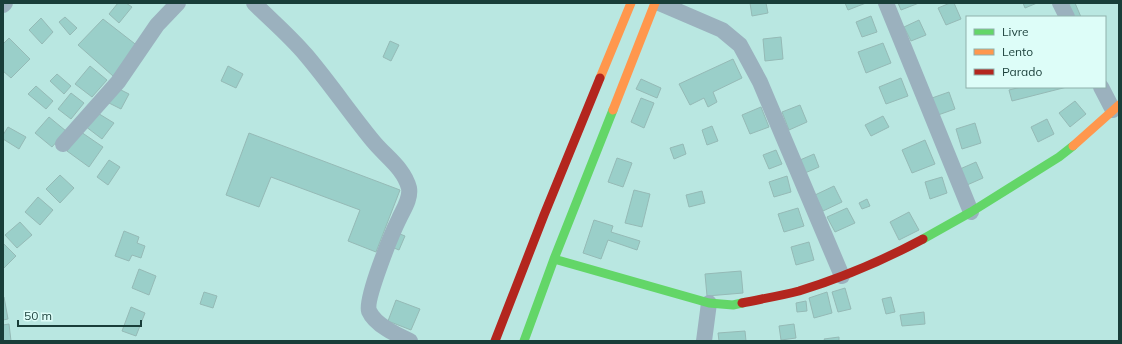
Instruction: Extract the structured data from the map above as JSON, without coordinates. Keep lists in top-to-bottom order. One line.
{"legend":["Livre","Lento","Parado"],"scale_bar":"50 m"}
